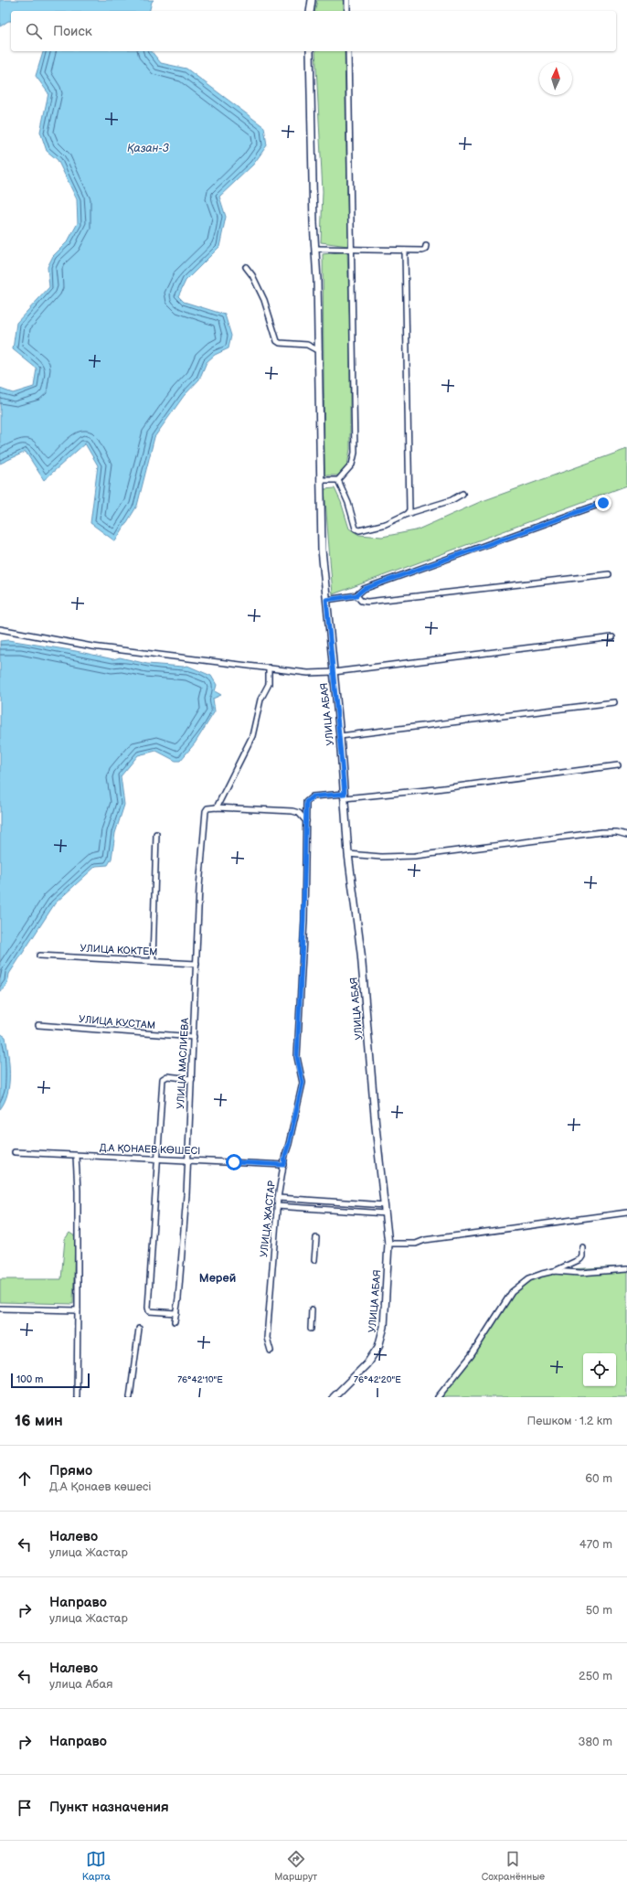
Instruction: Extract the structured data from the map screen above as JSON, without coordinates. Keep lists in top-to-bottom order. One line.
{"streets":{"main road":["УЛИЦА АБАЯ"],"street":["УЛИЦА КОКТЕМ","УЛИЦА КУСТАМ","УЛИЦА МАСЛИЕВА","Д.А ҚОНАЕВ КӨШЕСІ","УЛИЦА ЖАСТАР"]},"crossings":[["УЛИЦА АБАЯ","УЛИЦА ЖАСТАР"],["УЛИЦА КОКТЕМ","УЛИЦА МАСЛИЕВА"],["УЛИЦА КУСТАМ","УЛИЦА МАСЛИЕВА"],["УЛИЦА МАСЛИЕВА","Д.А ҚОНАЕВ КӨШЕСІ"],["Д.А ҚОНАЕВ КӨШЕСІ","УЛИЦА ЖАСТАР"]],"districts":["Мерей"],"water":["Қазан-3"],"scale_bar":"100 m","north":"top","page":{"search":"Поиск","scale":"100 m","heading":["16 мин","Пешком · 1.2 km"],"list":[["Прямо","Д.А Қонаев көшесі","60 m"],["Налево","улица Жастар","470 m"],["Направо","улица Жастар","50 m"],["Налево","улица Абая","250 m"],["Направо","380 m"],"Пункт назначения"],"nav":["Карта","Маршрут","Сохранённые"]},"coordinates":["76°42'10\"E","76°42'20\"E"]}
